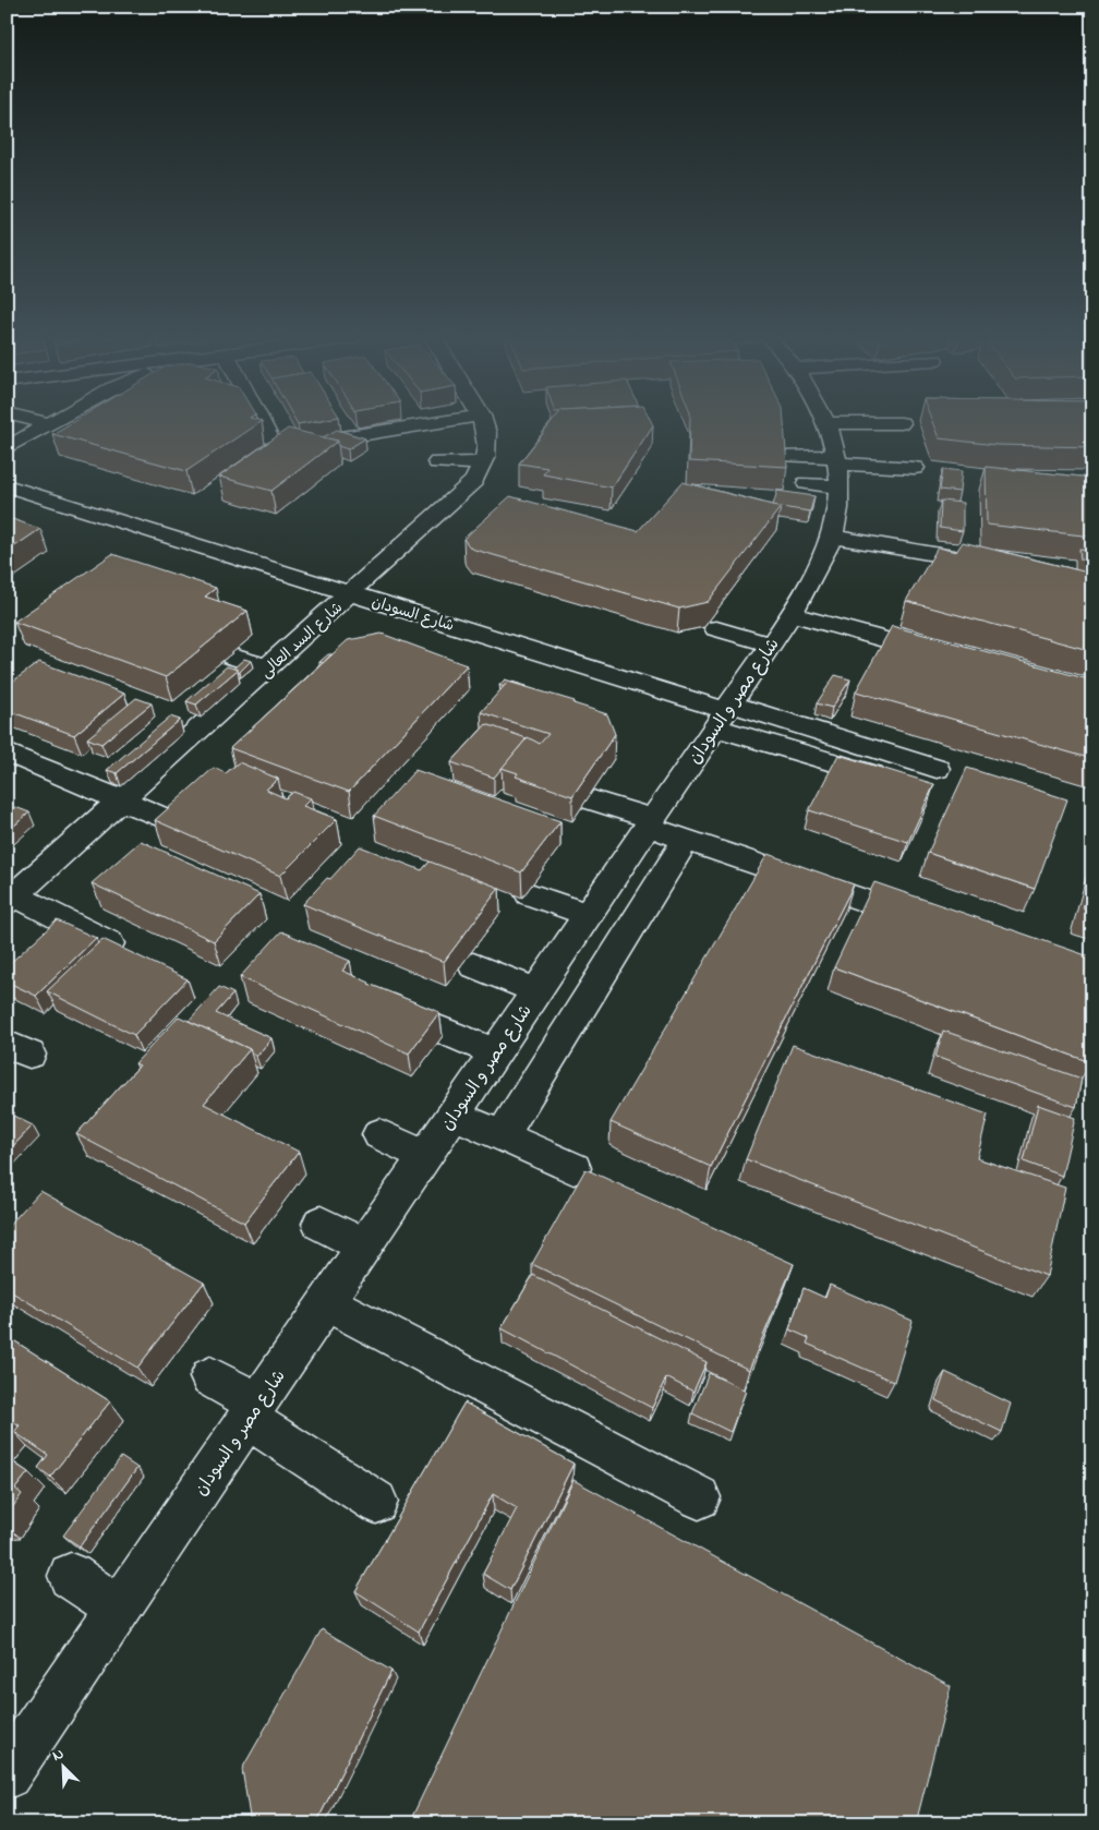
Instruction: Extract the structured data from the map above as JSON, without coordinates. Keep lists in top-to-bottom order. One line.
{"streets":{"lane":["شارع السودان","شارع السد العالى","شارع مصر و السودان"]},"crossings":[["شارع السودان","شارع السد العالى"],["شارع السودان","شارع مصر و السودان"]],"north":"top left"}
